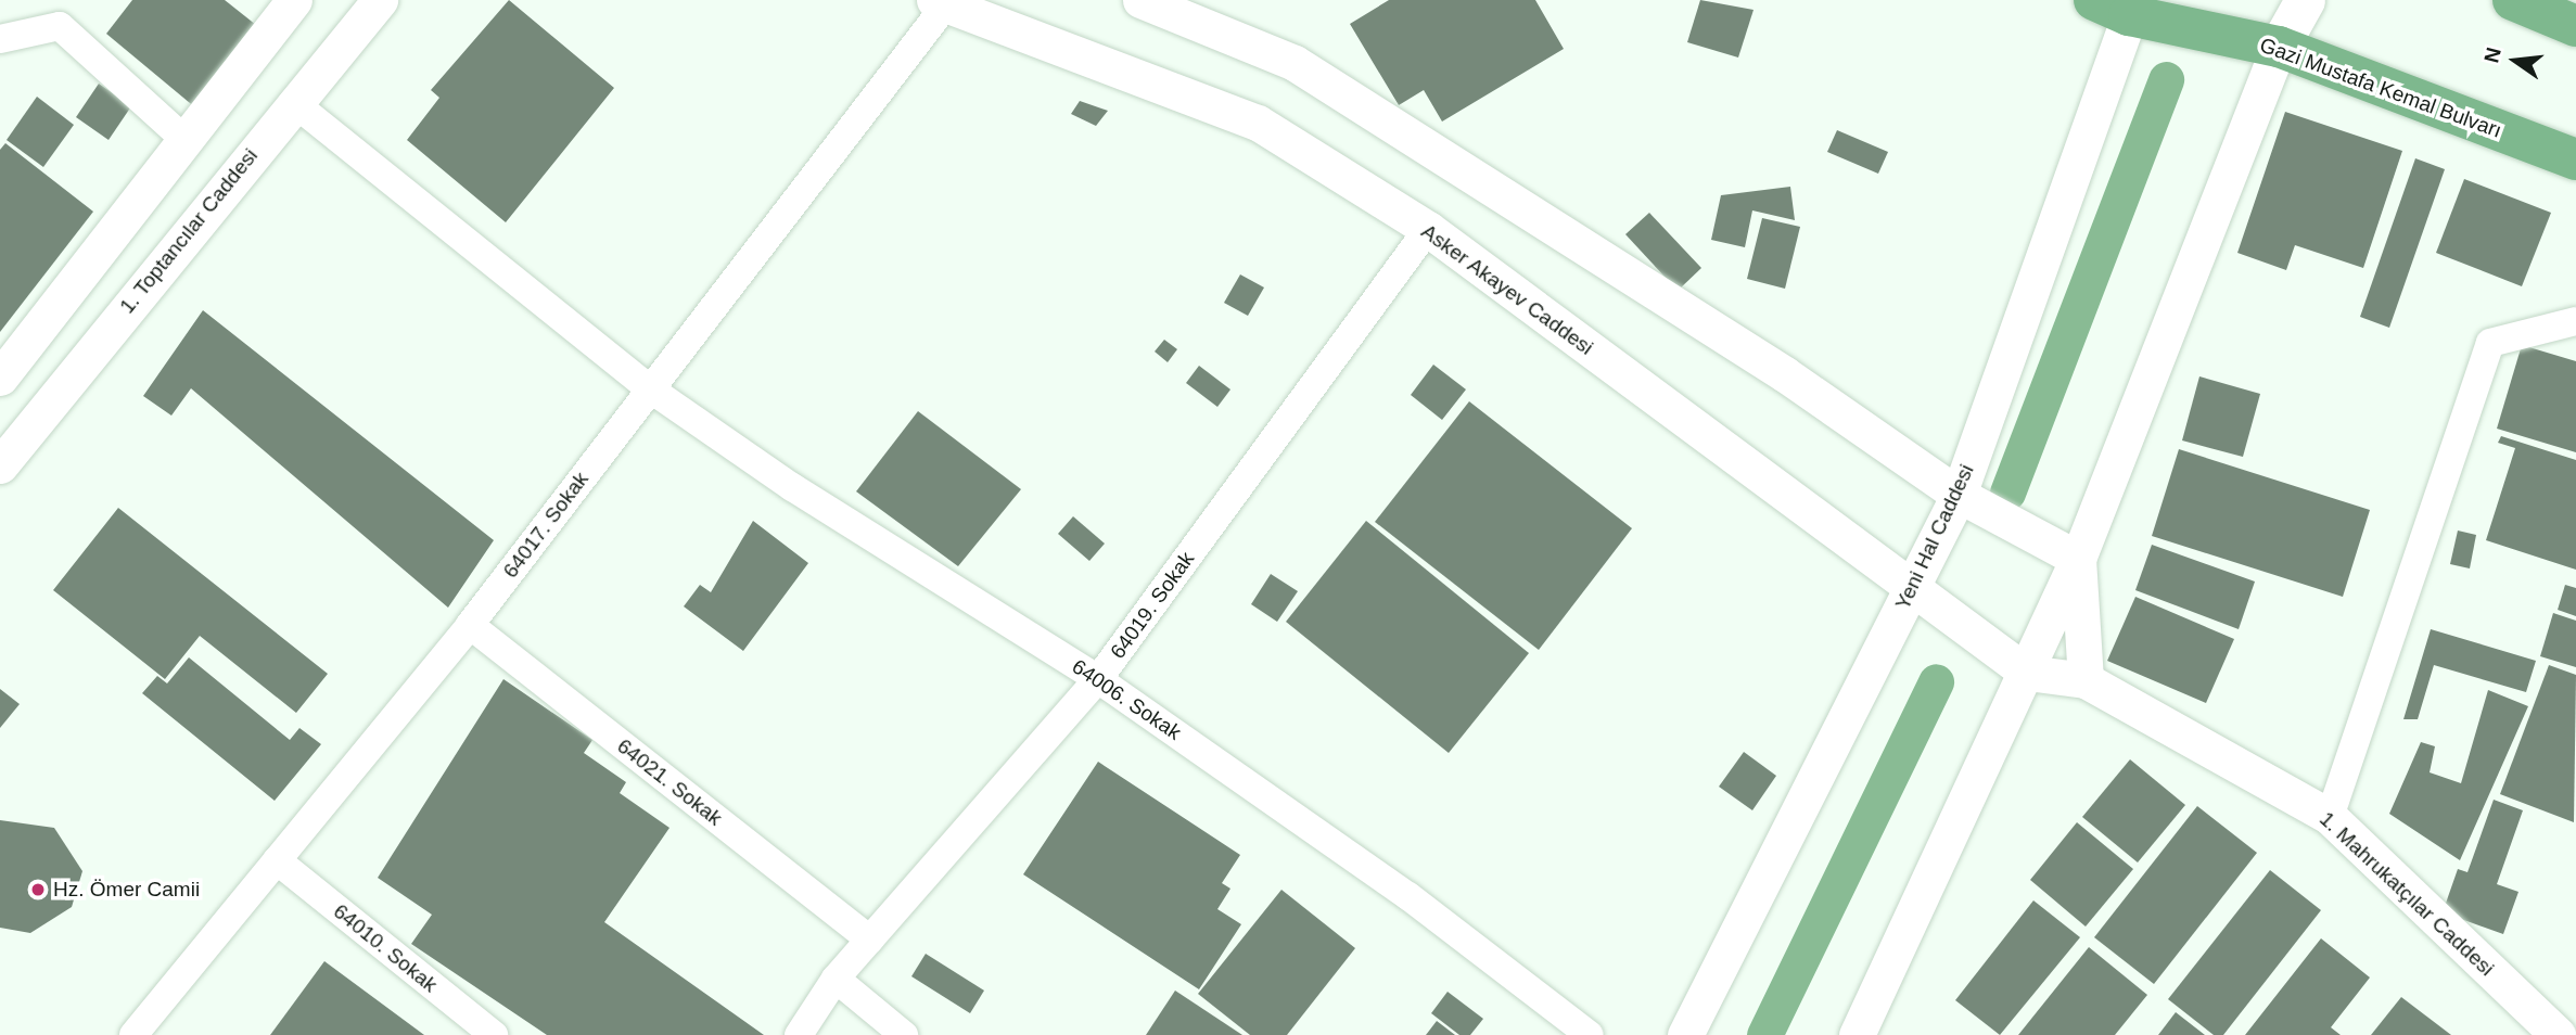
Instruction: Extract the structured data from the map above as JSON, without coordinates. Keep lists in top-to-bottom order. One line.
{"streets":{"highway":["Gazi Mustafa Kemal Bulvarı"],"street":["1. Toptancılar Caddesi","Asker Akayev Caddesi","64017. Sokak","Yeni Hal Caddesi","64019. Sokak","64006. Sokak","64021. Sokak","1. Mahrukatçılar Caddesi","64010. Sokak"]},"crossings":[["Gazi Mustafa Kemal Bulvarı","Yeni Hal Caddesi"],["1. Toptancılar Caddesi","64006. Sokak"],["Asker Akayev Caddesi","64017. Sokak"],["Asker Akayev Caddesi","Yeni Hal Caddesi"],["Asker Akayev Caddesi","64019. Sokak"],["Asker Akayev Caddesi","1. Mahrukatçılar Caddesi"],["64017. Sokak","64006. Sokak"],["64017. Sokak","64021. Sokak"],["64017. Sokak","64010. Sokak"],["64019. Sokak","64006. Sokak"],["64019. Sokak","64021. Sokak"]],"places":["Hz. Ömer Camii"],"north":"left"}
